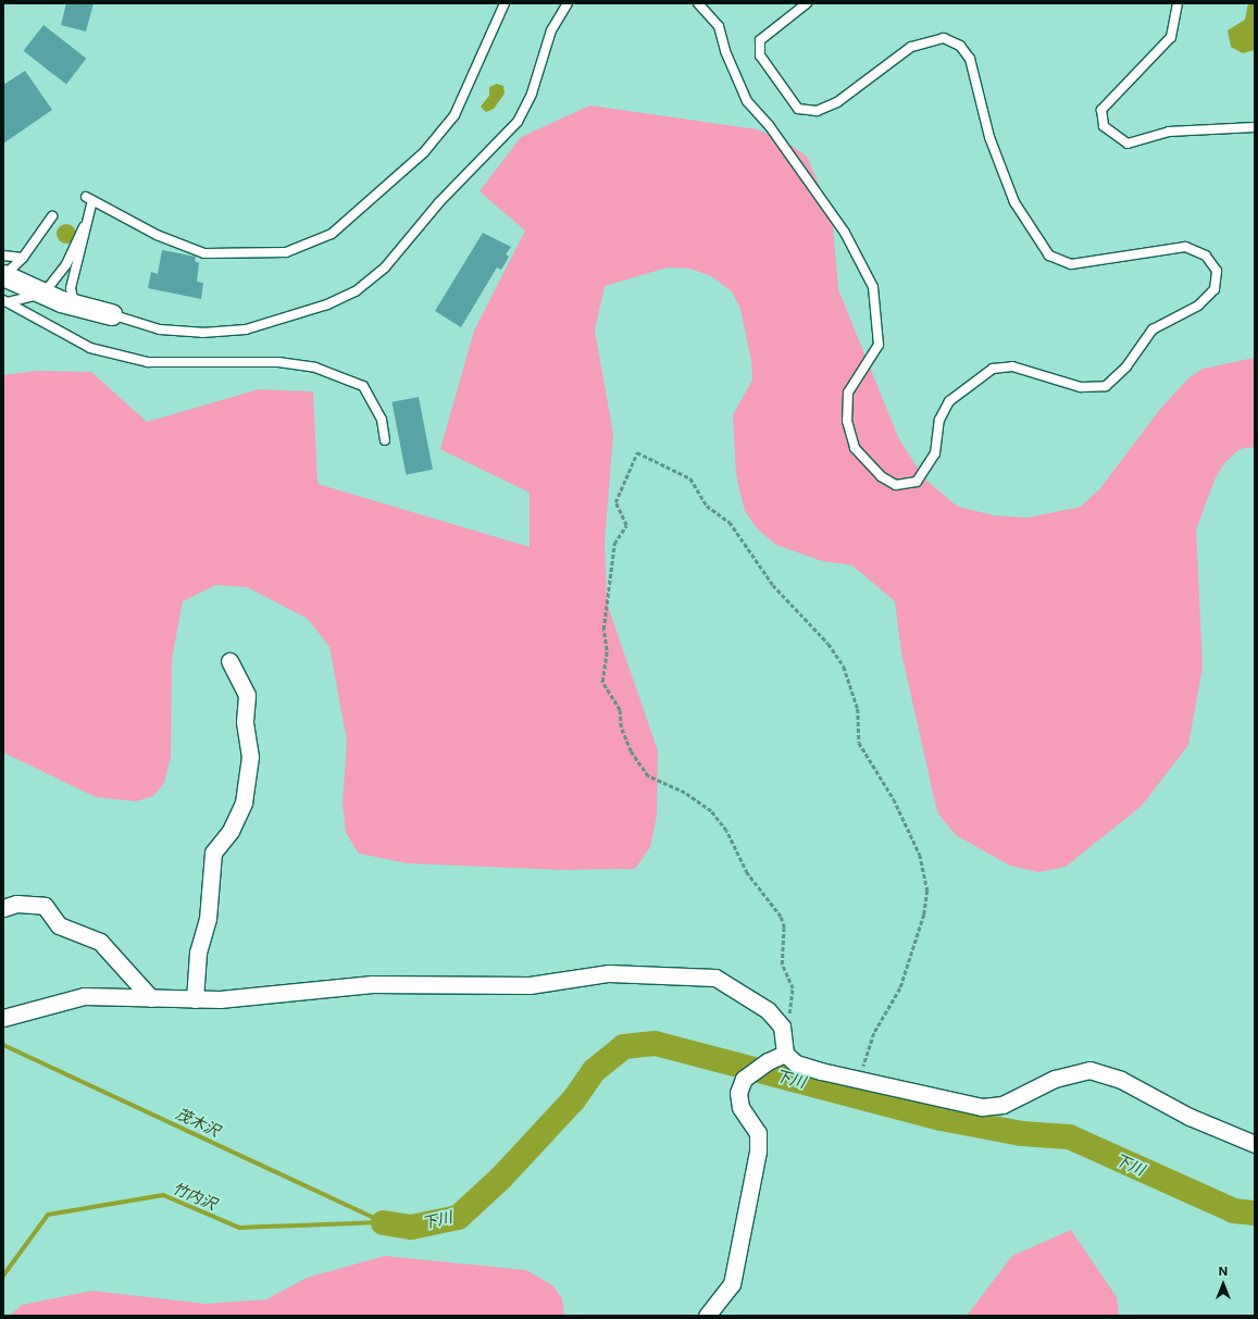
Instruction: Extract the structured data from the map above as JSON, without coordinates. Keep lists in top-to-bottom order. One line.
{"water":["下川","茂木沢","竹内沢"],"north":"top"}
